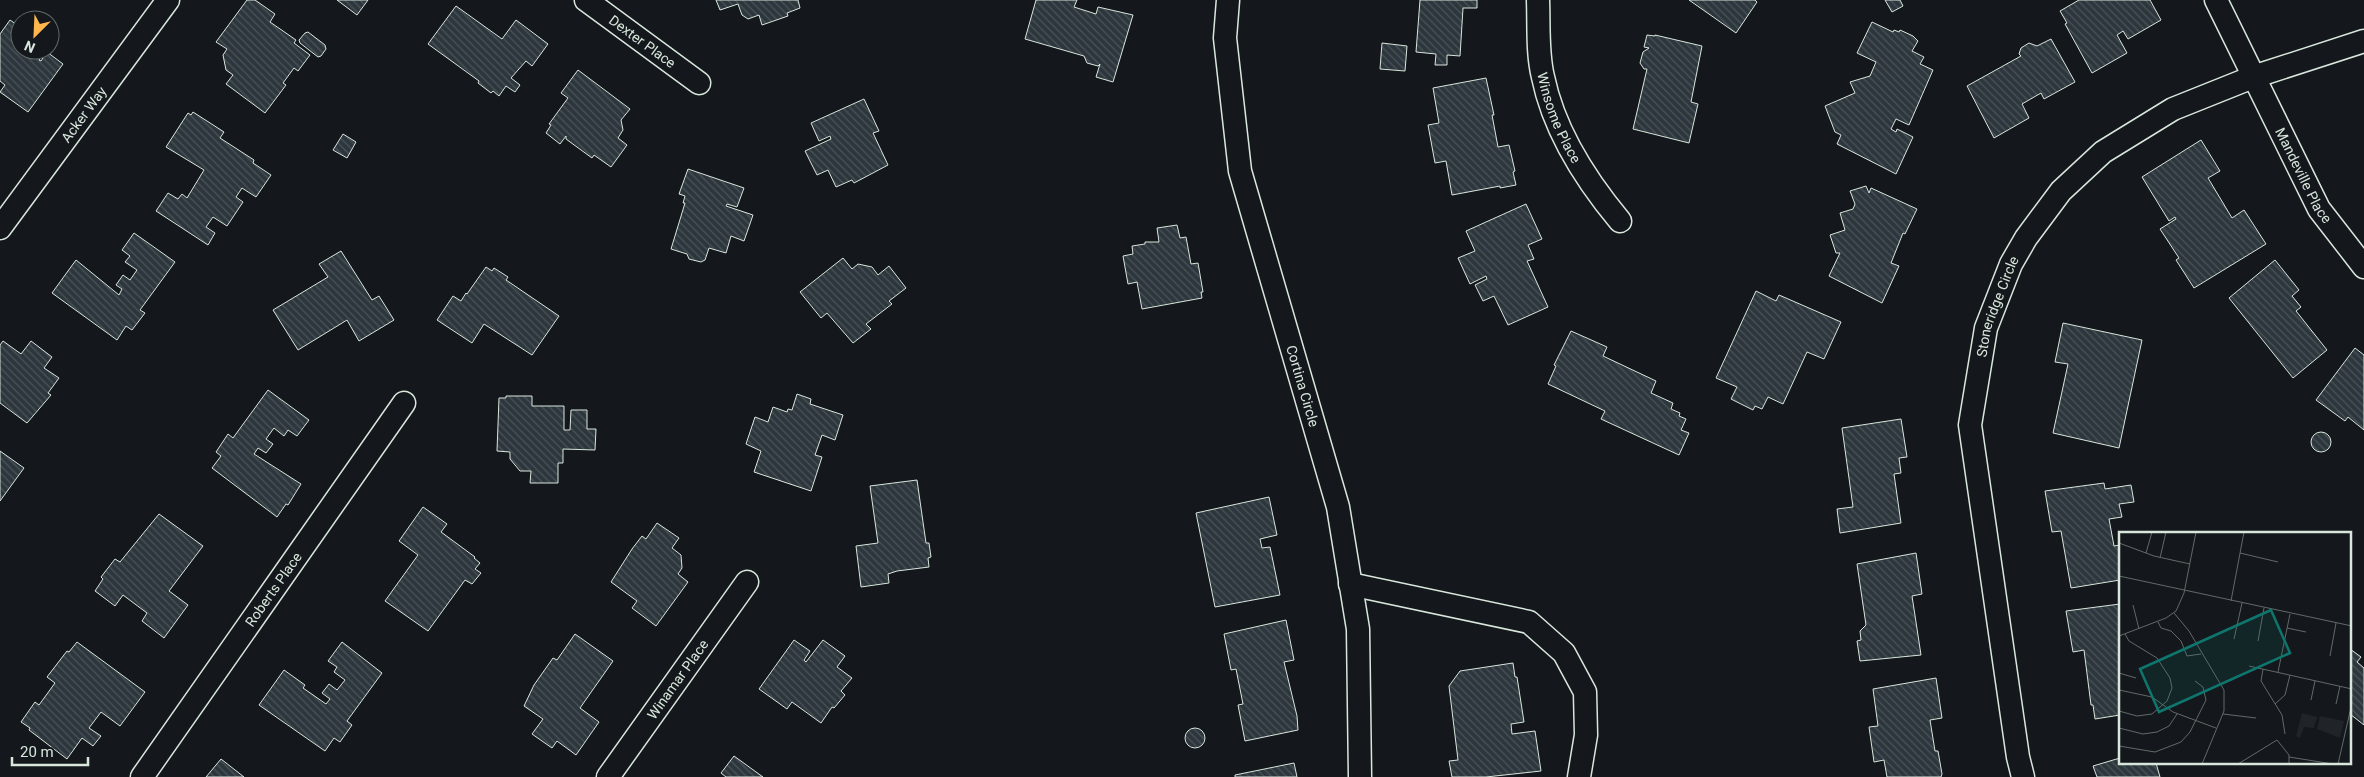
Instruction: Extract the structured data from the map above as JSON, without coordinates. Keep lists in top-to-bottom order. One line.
{"streets":{"street":["Dexter Place","Acker Way","Winsome Place","Mandeville Place","Stoneridge Circle","Cortina Circle","Roberts Place","Winamar Place"]},"crossings":[["Mandeville Place","Stoneridge Circle"]],"scale_bar":"20 m","north":"bottom left"}
